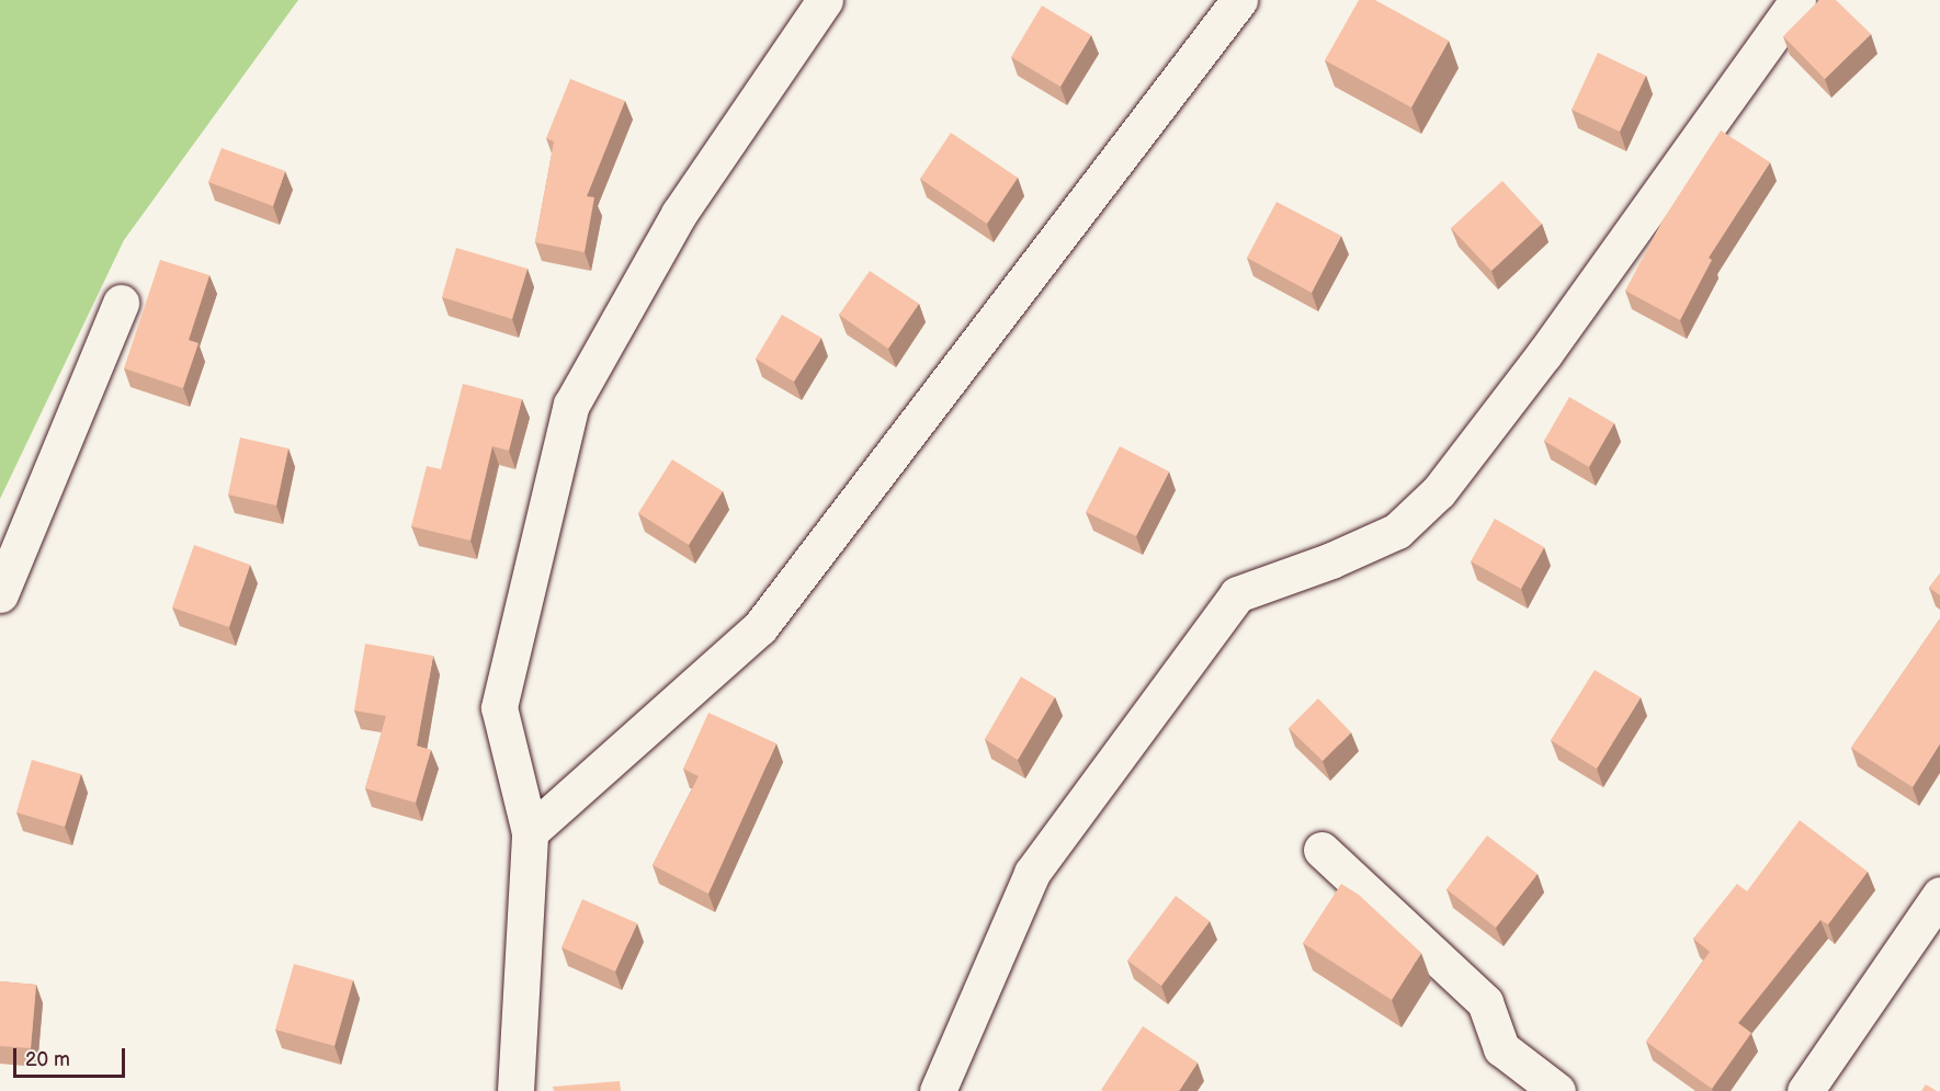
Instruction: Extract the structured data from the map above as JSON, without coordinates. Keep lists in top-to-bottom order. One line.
{"scale_bar":"20 m"}
